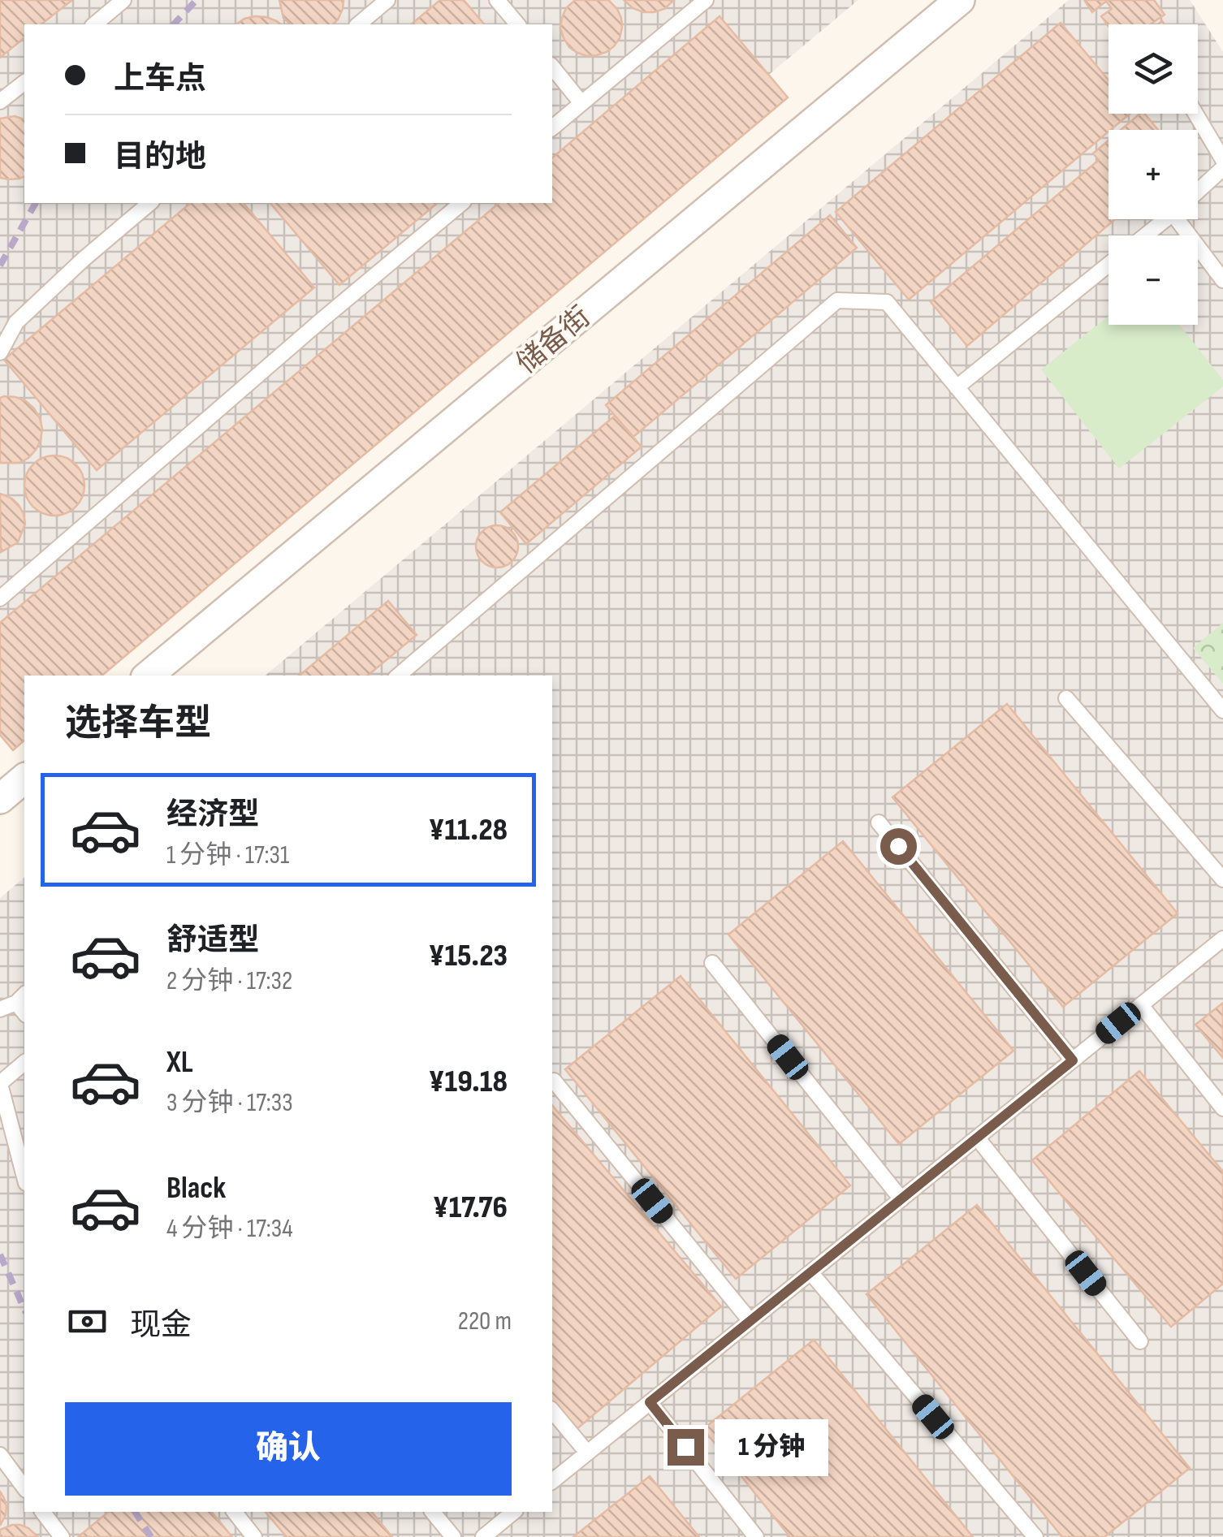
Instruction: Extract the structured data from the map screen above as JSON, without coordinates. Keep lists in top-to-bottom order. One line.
{"streets":{"street":["储备街"]},"page":{"map_buttons":["+","−"],"banner":["上车点","目的地"],"heading":"选择车型","list":[{"name":"经济型","note":"1 分钟 · 17:31","value":"¥11.28"},{"name":"舒适型","note":"2 分钟 · 17:32","value":"¥15.23"},{"name":"XL","note":"3 分钟 · 17:33","value":"¥19.18"},{"name":"Black","note":"4 分钟 · 17:34","value":"¥17.76"}],"pay":["现金","220 m"],"buttons":"确认","bubble":"1 分钟"}}
